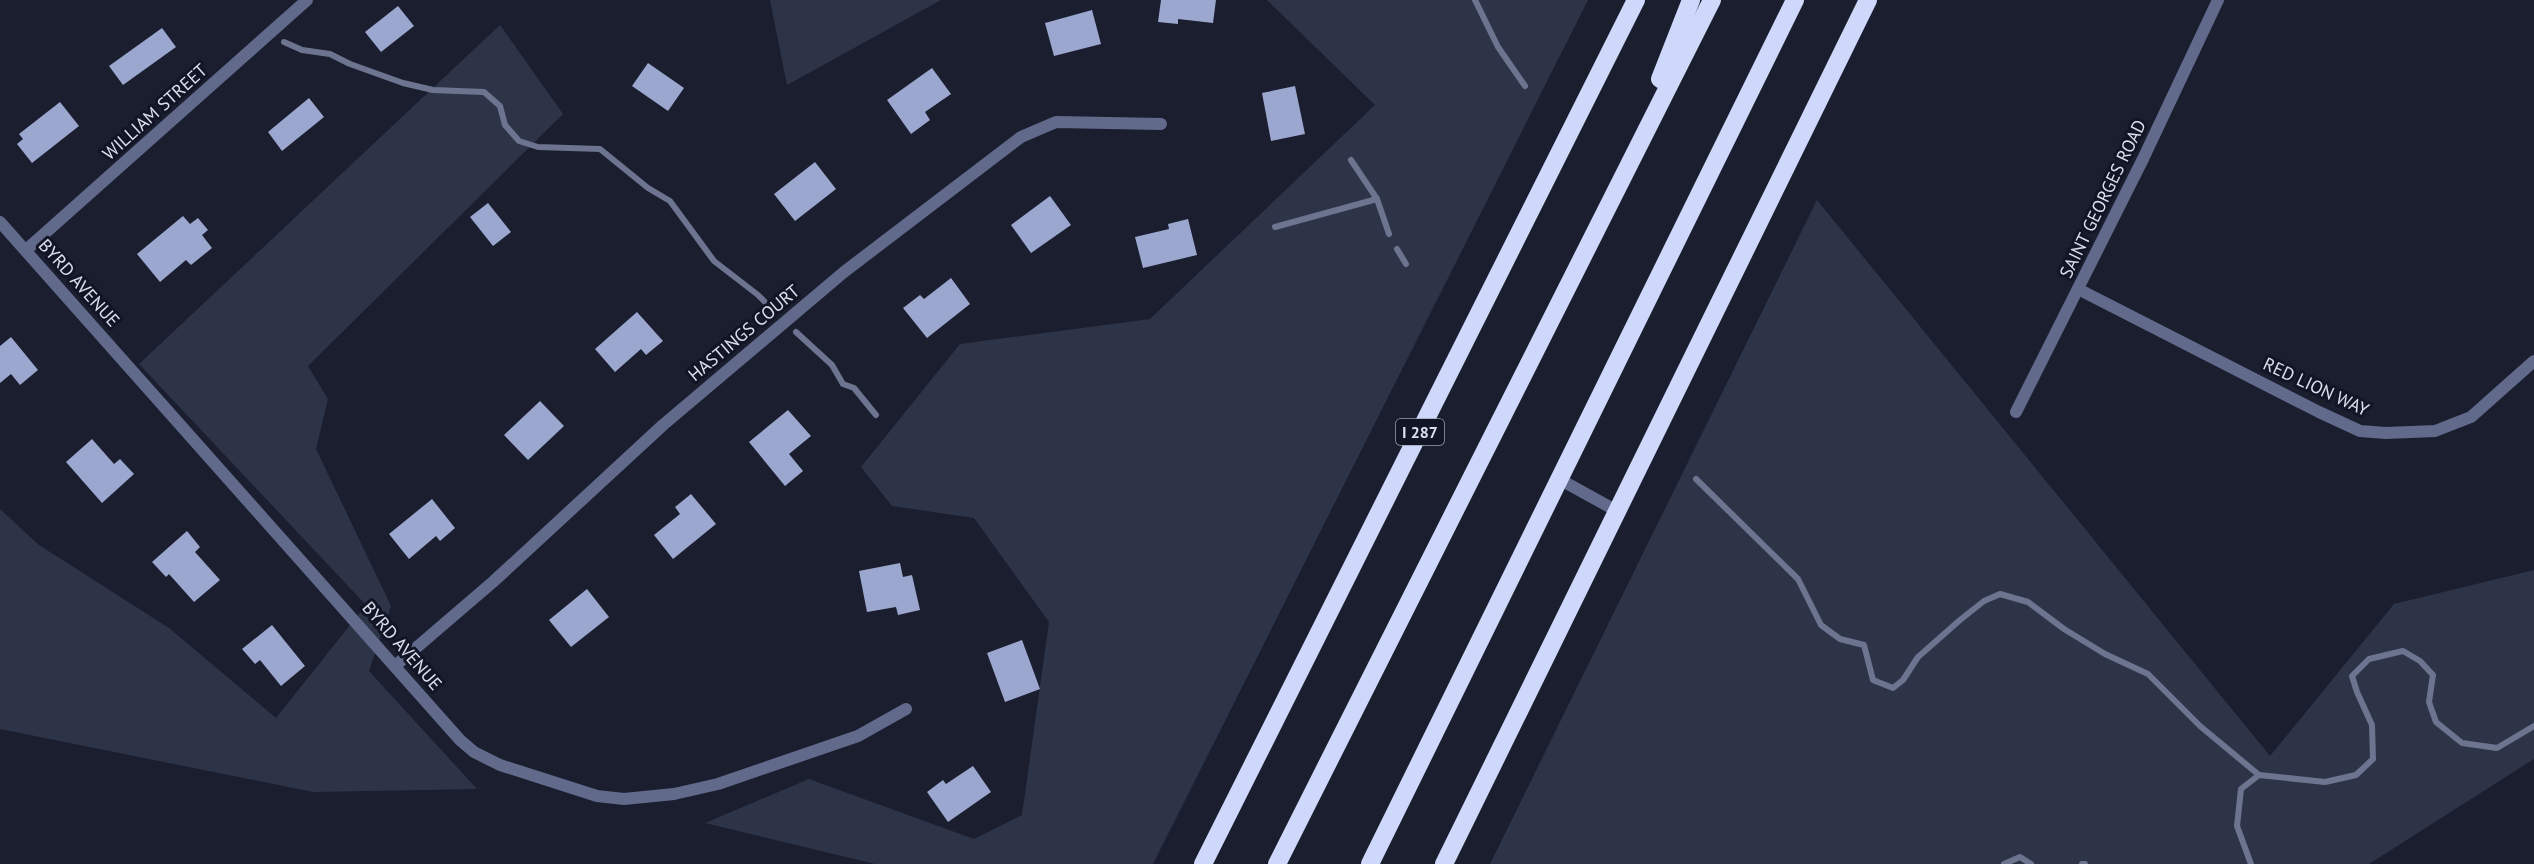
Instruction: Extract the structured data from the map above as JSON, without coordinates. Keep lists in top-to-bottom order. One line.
{"streets":{"highway":["I 287"],"street":["WILLIAM STREET","SAINT GEORGES ROAD","BYRD AVENUE","HASTINGS COURT","RED LION WAY"]},"crossings":[["WILLIAM STREET","BYRD AVENUE"],["SAINT GEORGES ROAD","RED LION WAY"],["BYRD AVENUE","HASTINGS COURT"]]}
